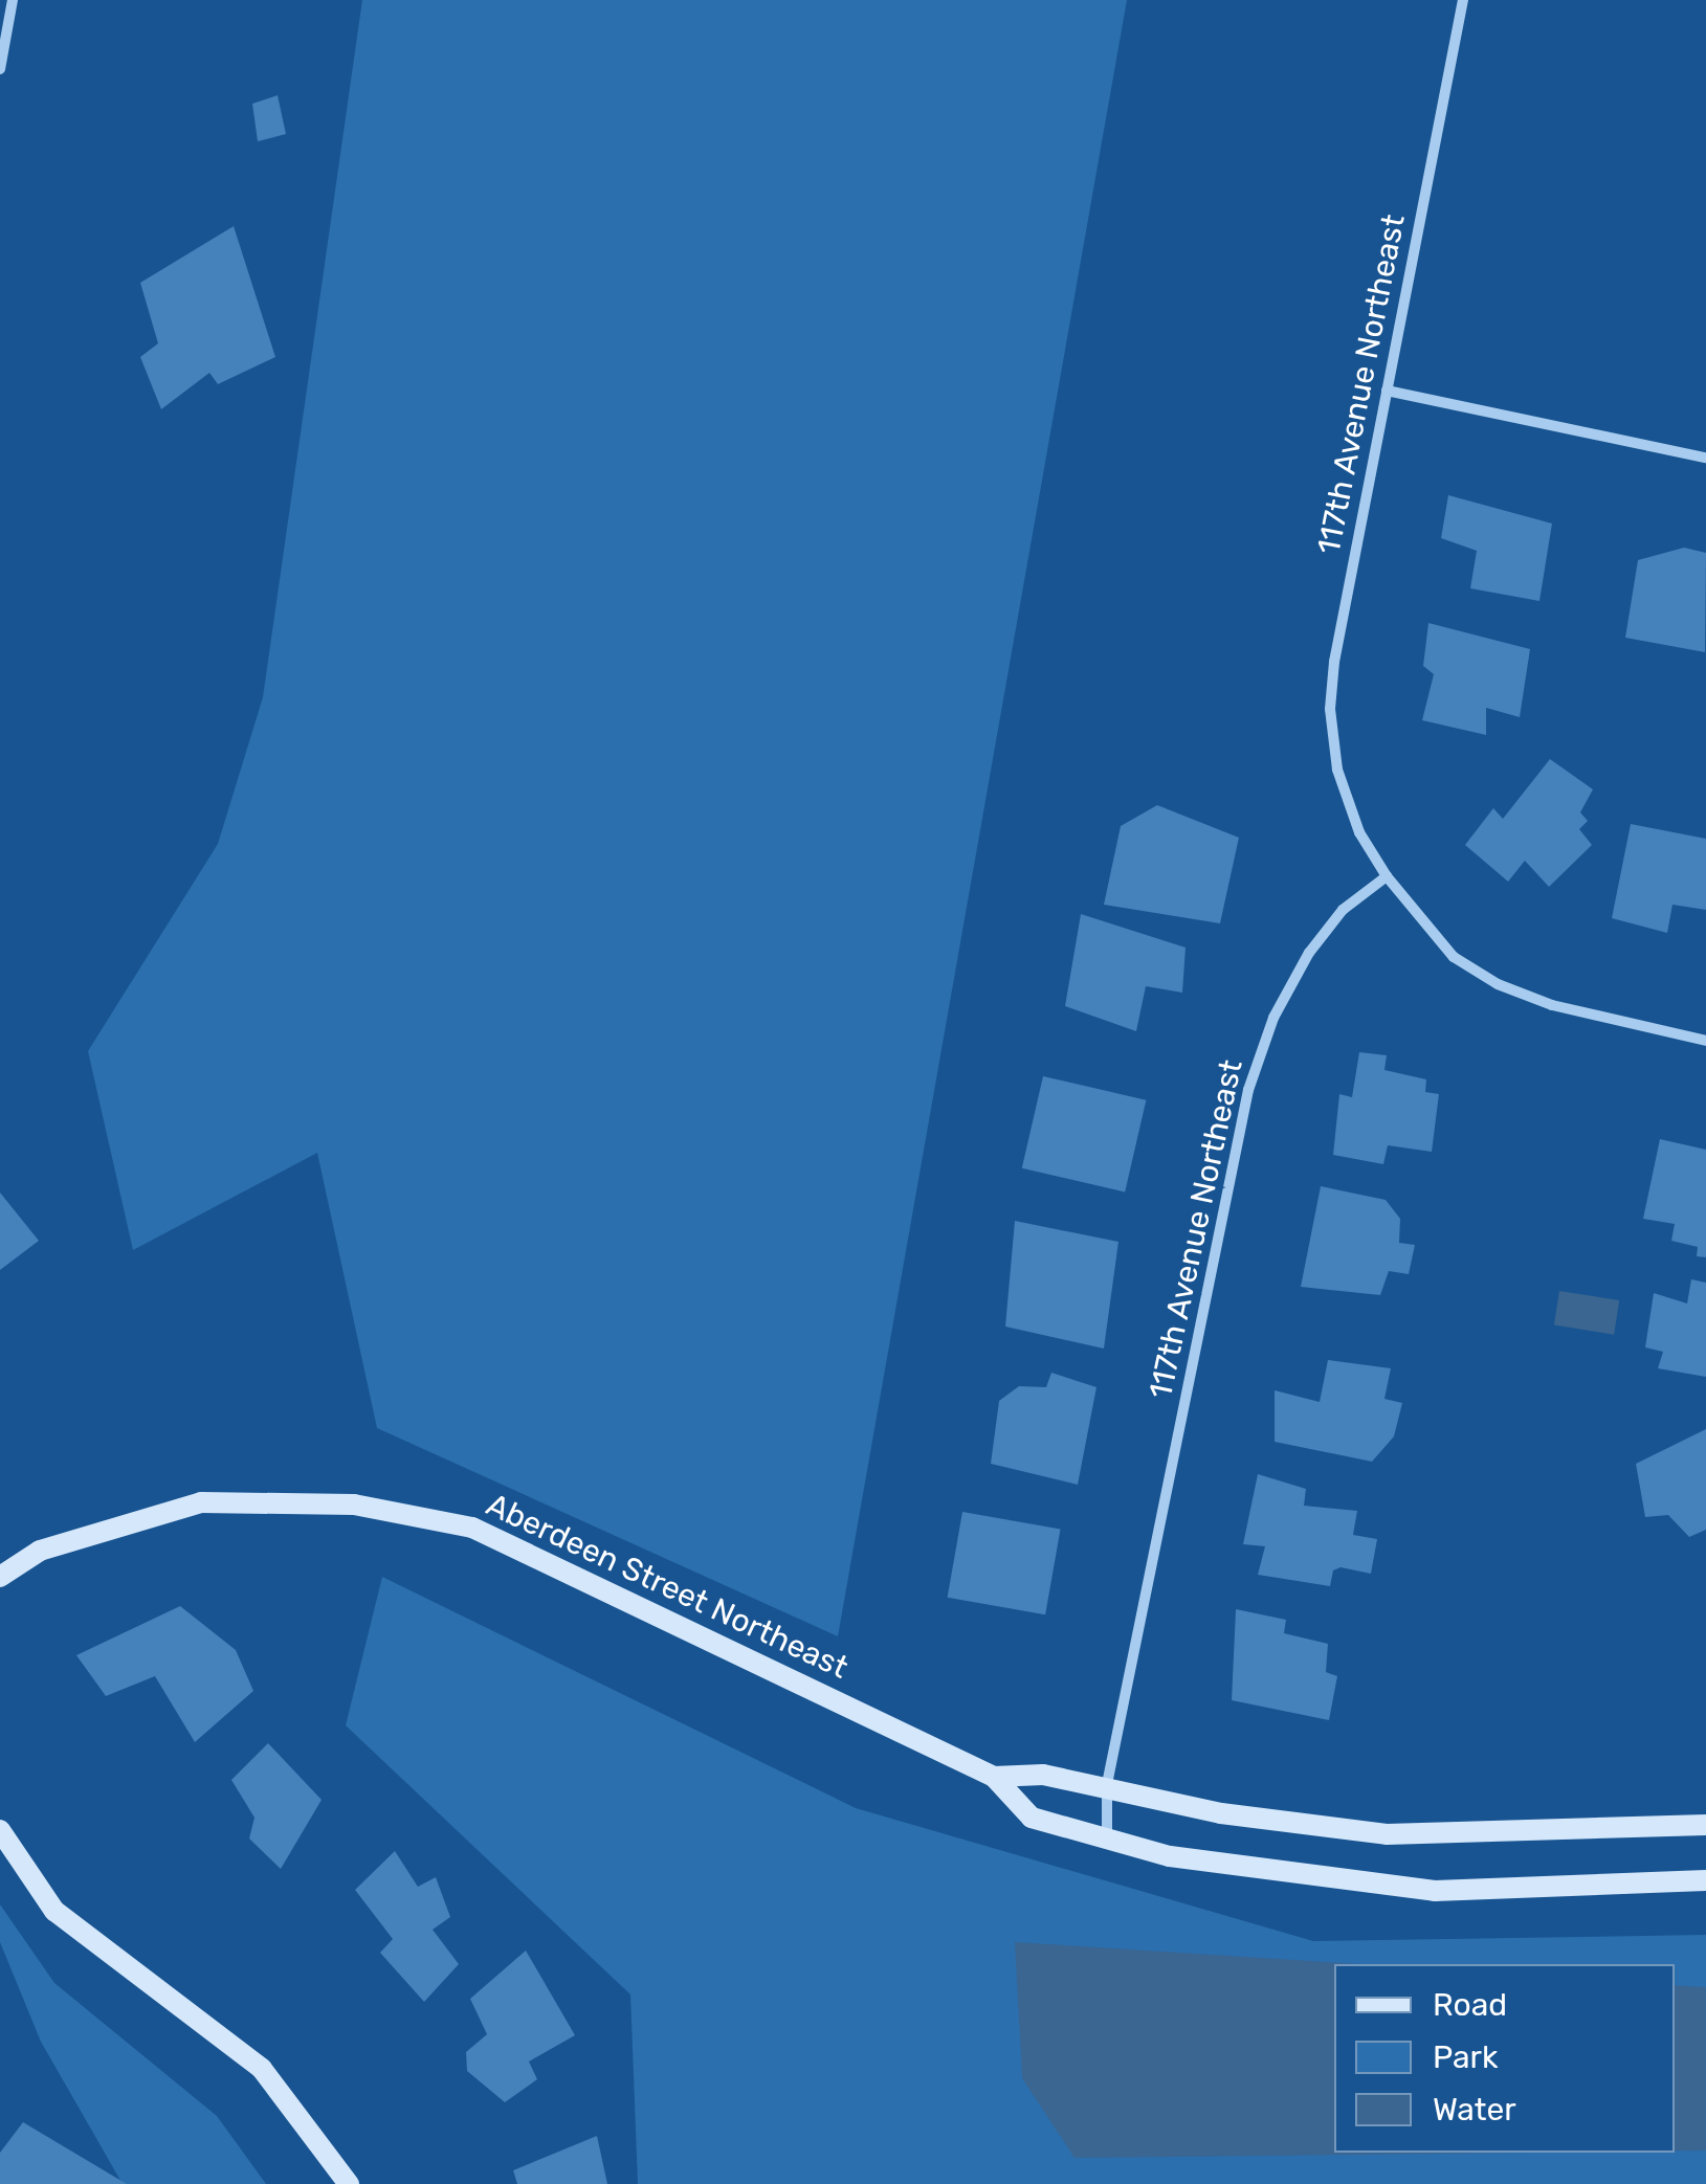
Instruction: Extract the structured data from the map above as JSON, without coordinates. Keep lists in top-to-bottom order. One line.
{"streets":{"street":["117th Avenue Northeast","Aberdeen Street Northeast"]},"crossings":[["117th Avenue Northeast","Aberdeen Street Northeast"]],"legend":["Road","Park","Water"]}
